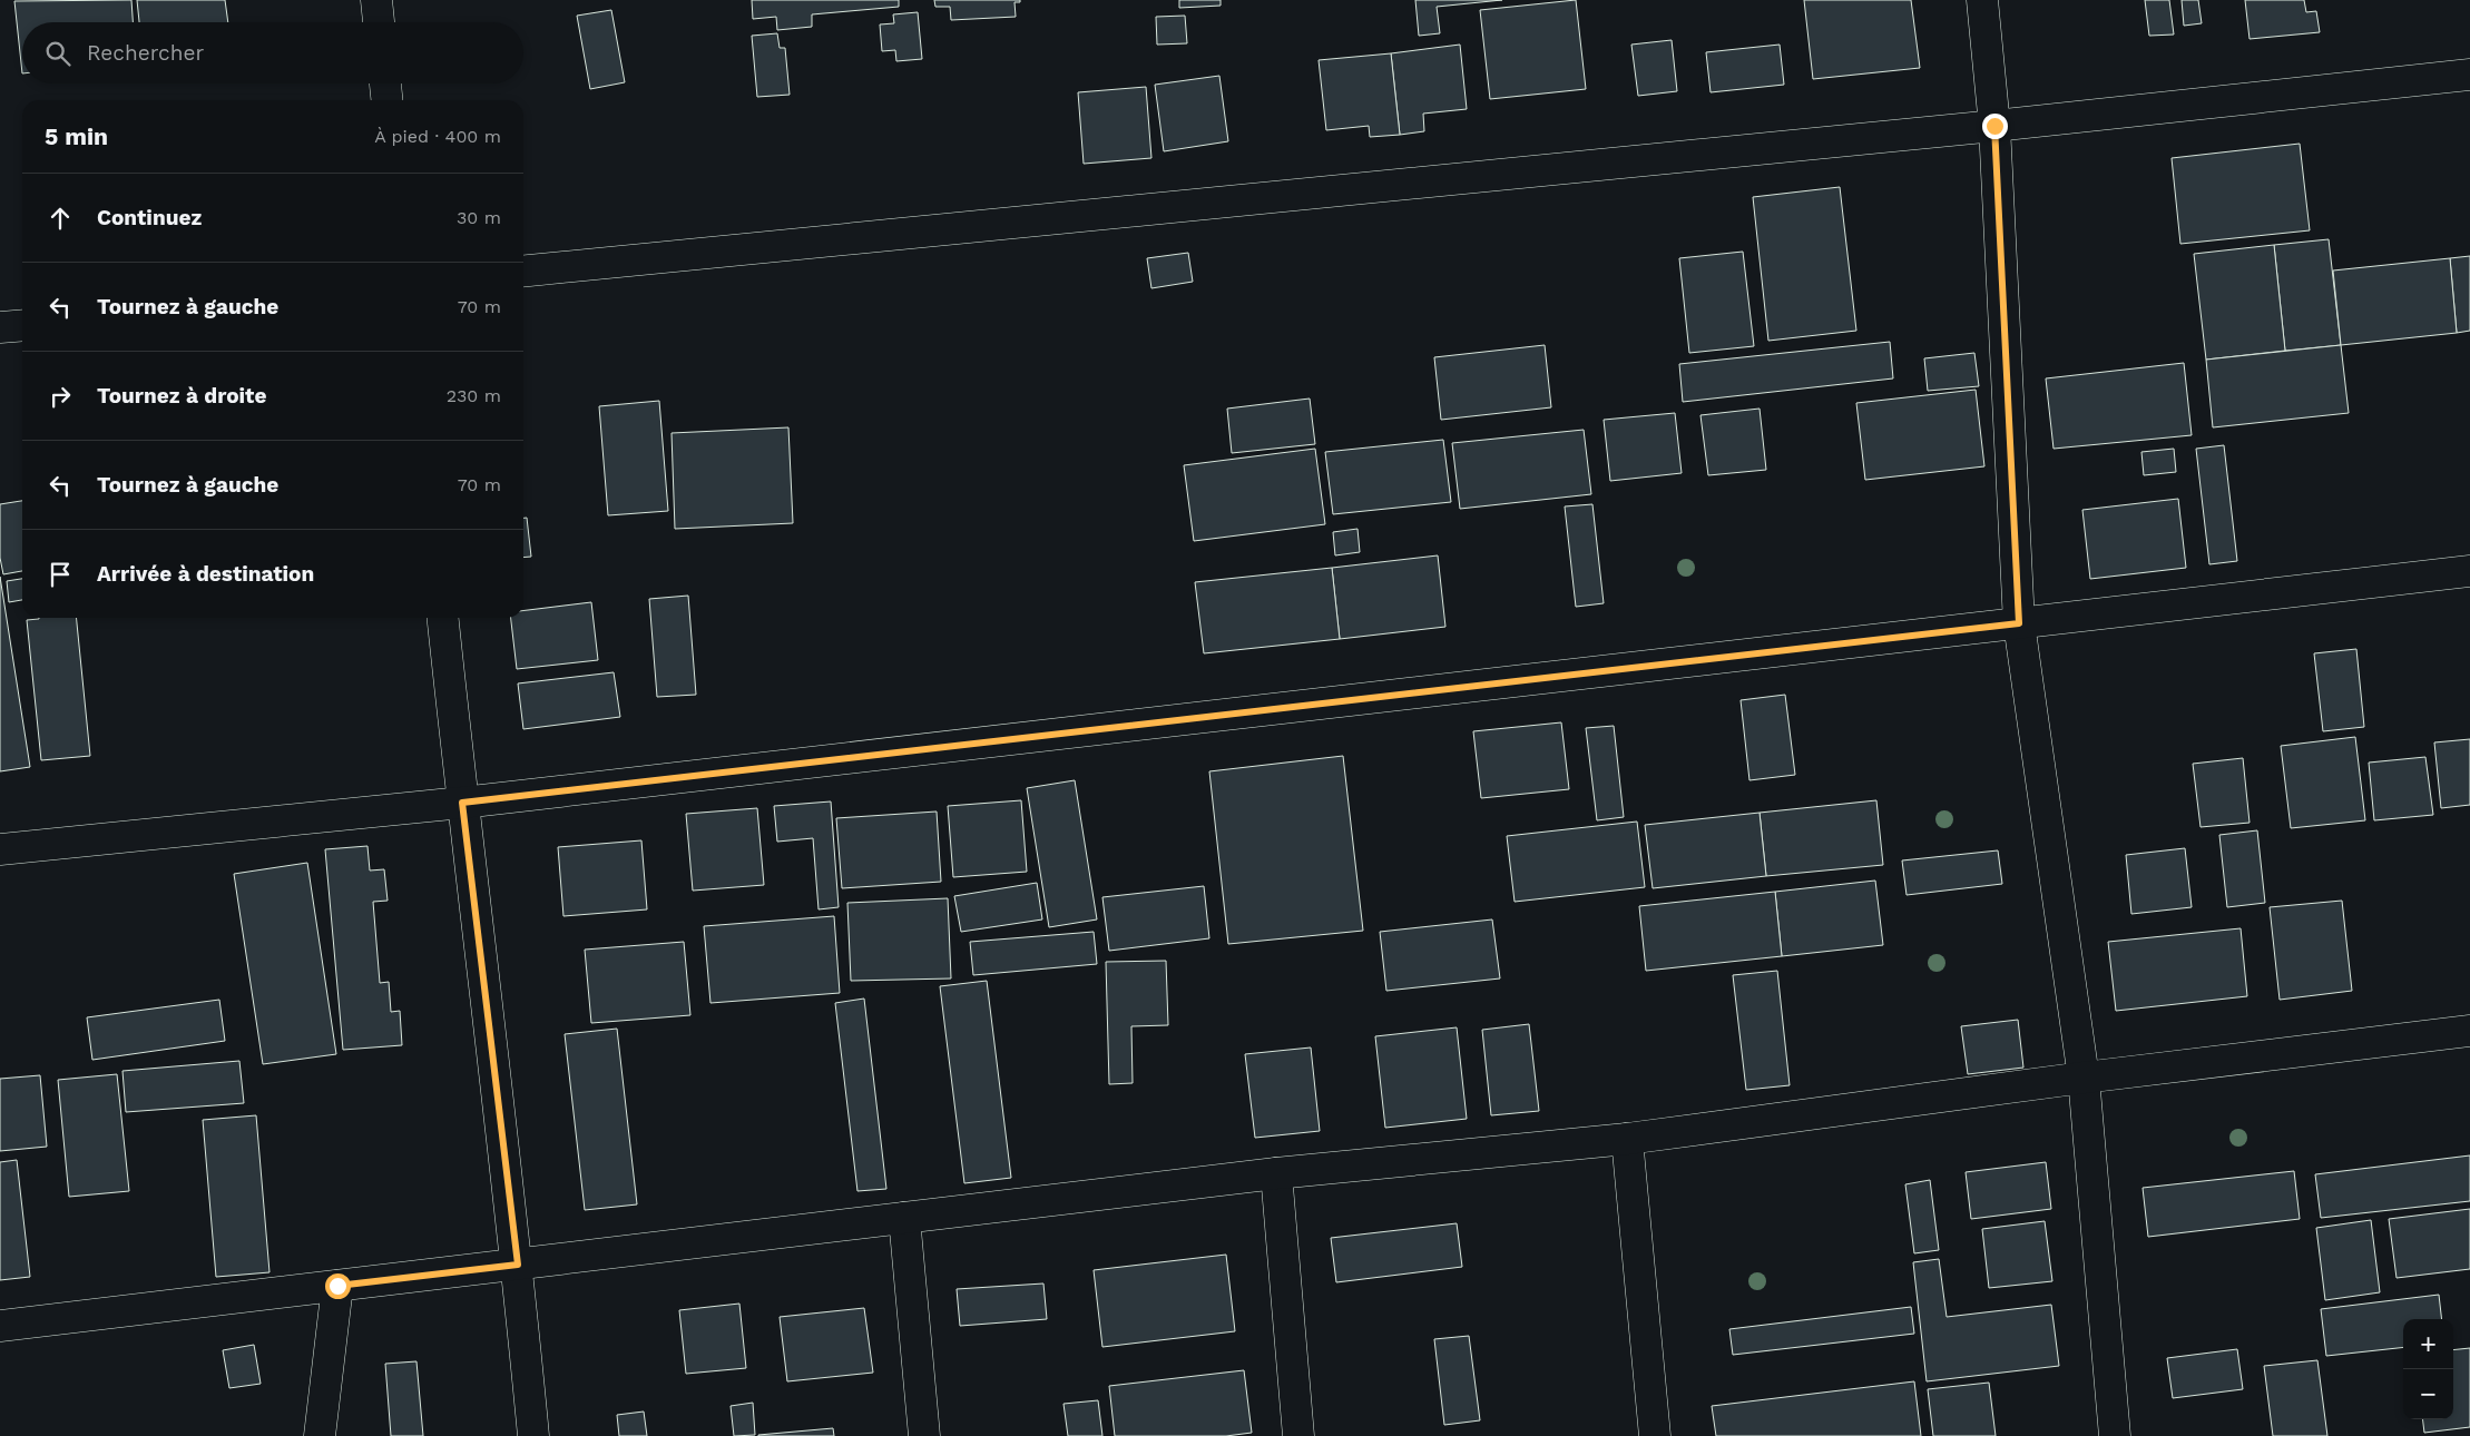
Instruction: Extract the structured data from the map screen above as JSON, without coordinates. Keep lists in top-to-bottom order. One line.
{"page":{"search":"Rechercher","heading":["5 min","À pied · 400 m"],"list":[["Continuez","30 m"],["Tournez à gauche","70 m"],["Tournez à droite","230 m"],["Tournez à gauche","70 m"],"Arrivée à destination"],"map_buttons":["+","−"]}}
